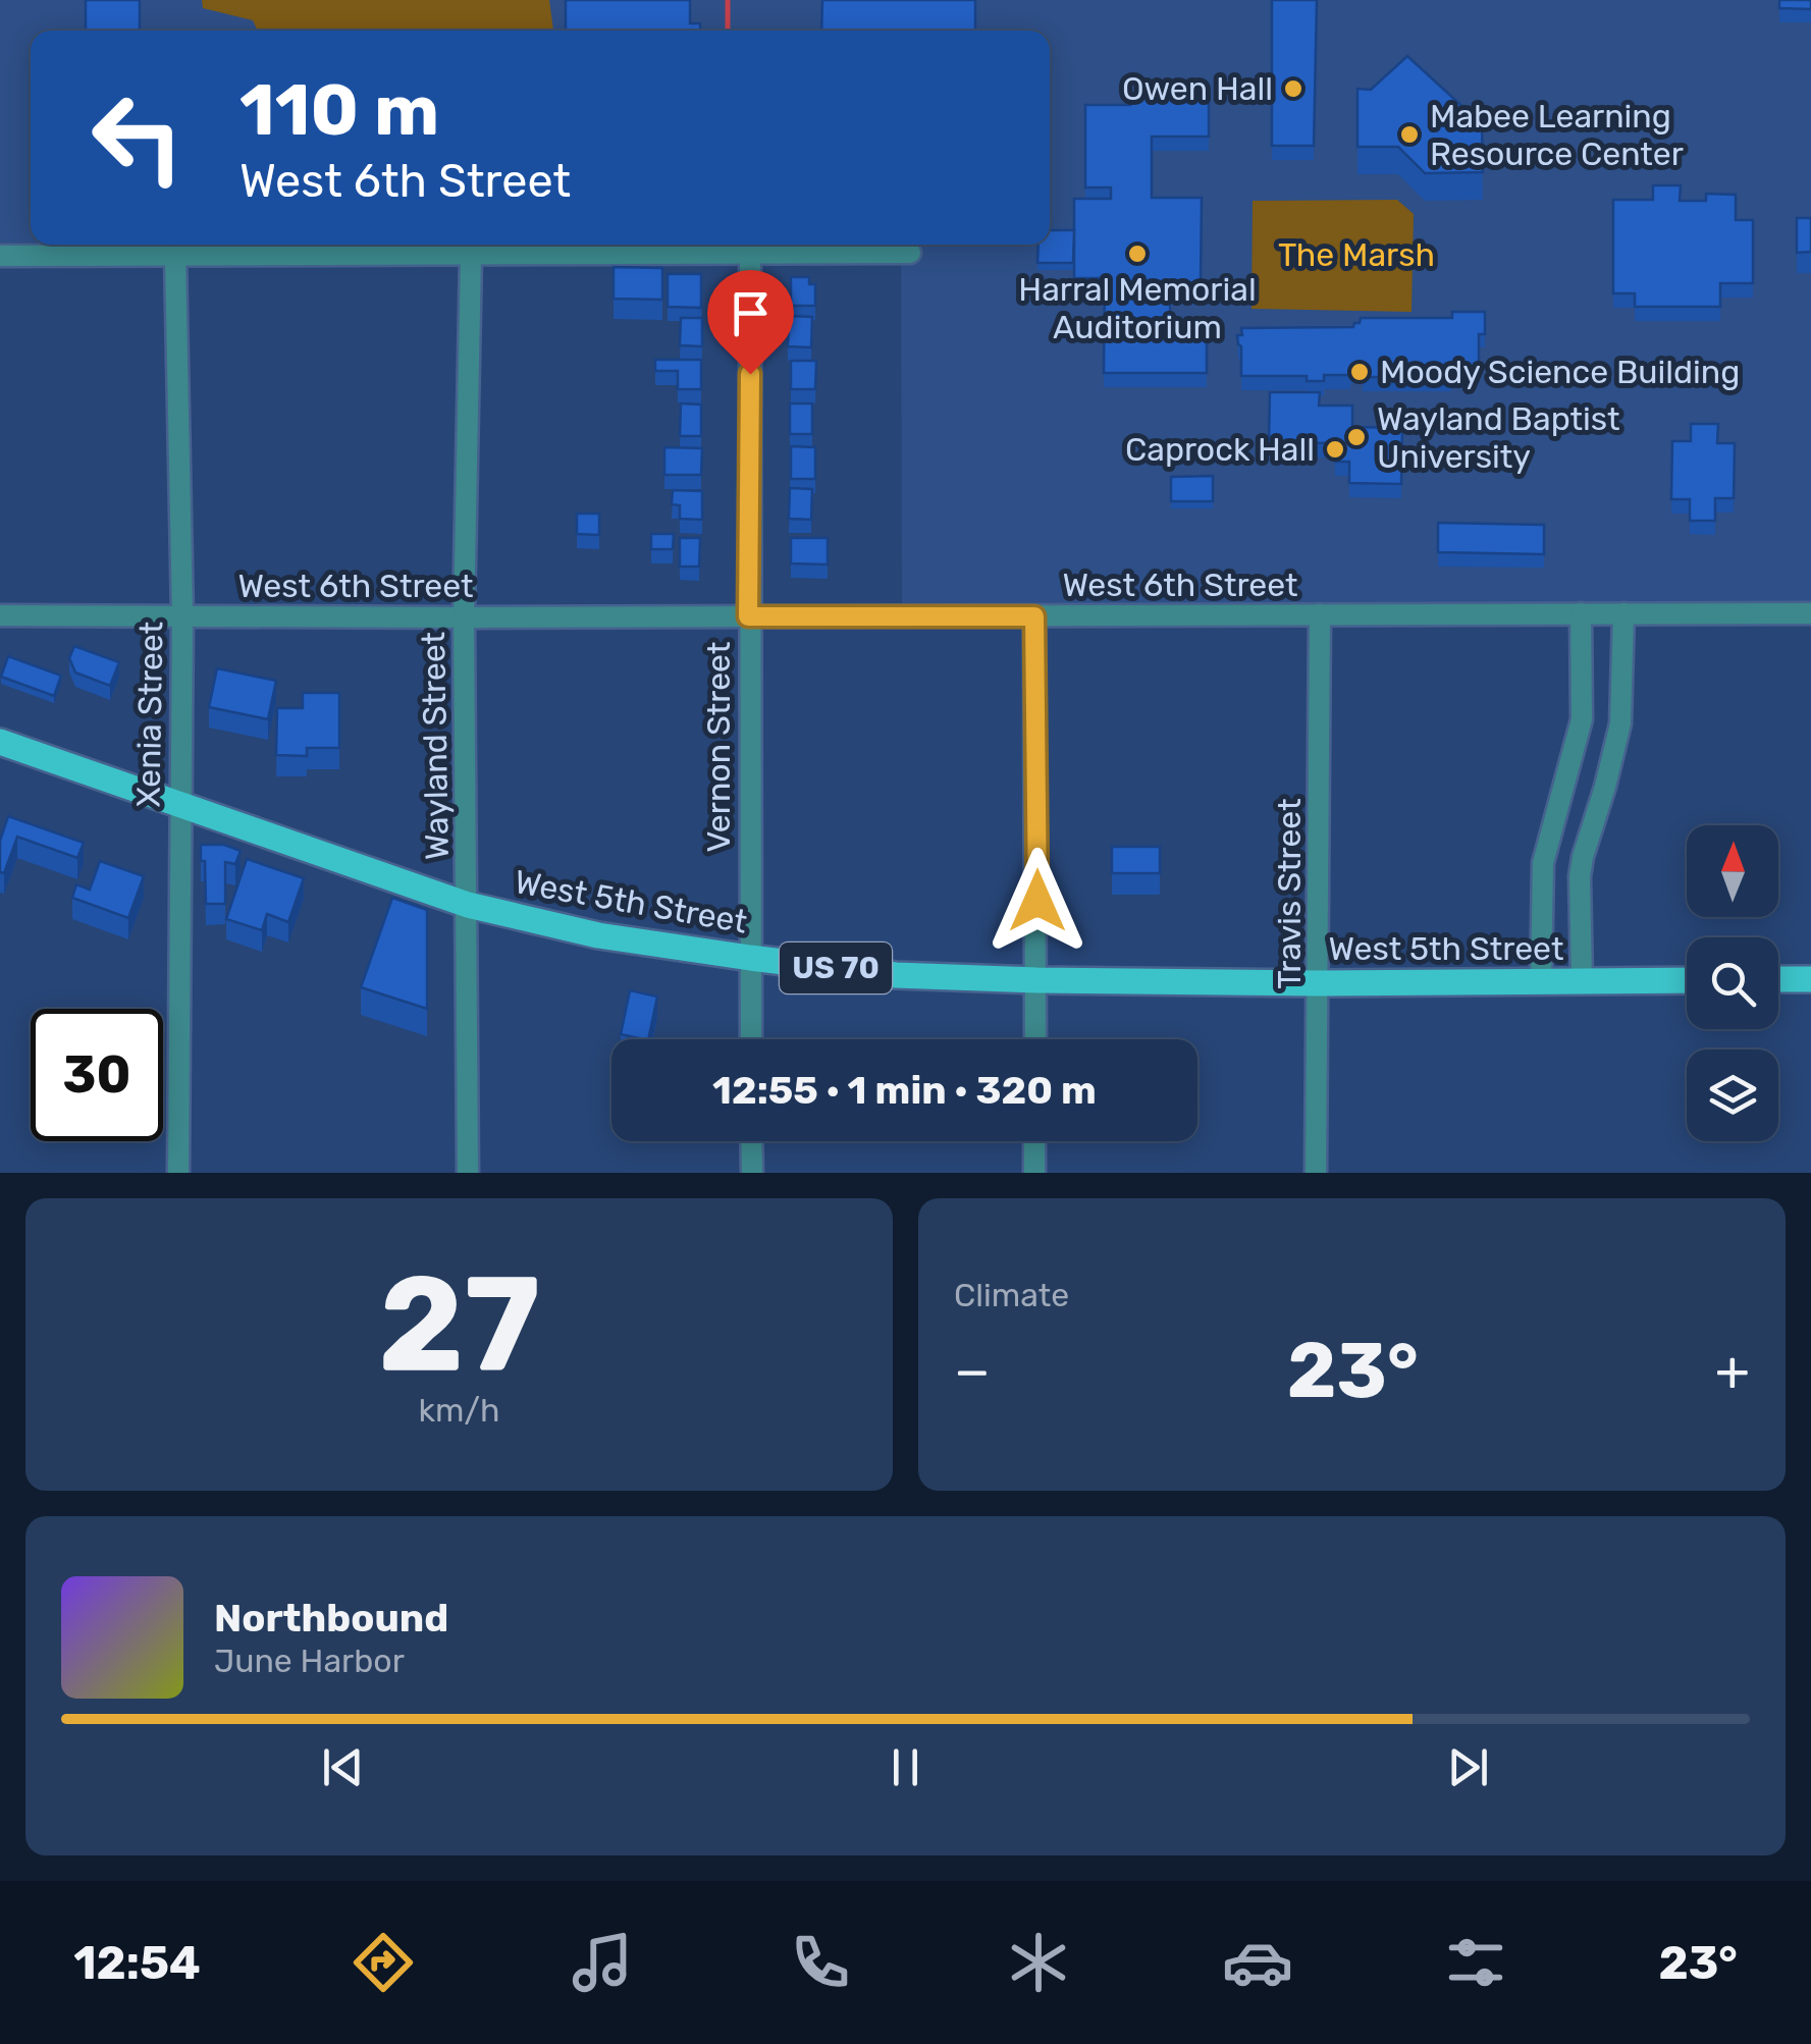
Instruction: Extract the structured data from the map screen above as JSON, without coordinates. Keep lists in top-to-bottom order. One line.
{"streets":{"main road":["West 5th Street","US 70"],"street":["West 6th Street","Xenia Street","Wayland Street","Vernon Street","Travis Street"]},"crossings":[["West 6th Street","Xenia Street"],["West 6th Street","Wayland Street"],["West 6th Street","Vernon Street"],["West 6th Street","Travis Street"],["Xenia Street","West 5th Street"],["Wayland Street","West 5th Street"],["Vernon Street","West 5th Street"],["Travis Street","West 5th Street"]],"parks":["The Marsh"],"places":["Owen Hall","Mabee Learning Resource Center","Harral Memorial Auditorium","Moody Science Building","Wayland Baptist University","Caprock Hall"],"north":"top","page":{"turn":["110 m","West 6th Street"],"limit":"30","trip":"12:55 · 1 min · 320 m","tile":[["27","km/h"],"Climate"],"heat":["−","23°","+"],"song":["Northbound","June Harbor"],"tabs":["12:54","23°"]}}
